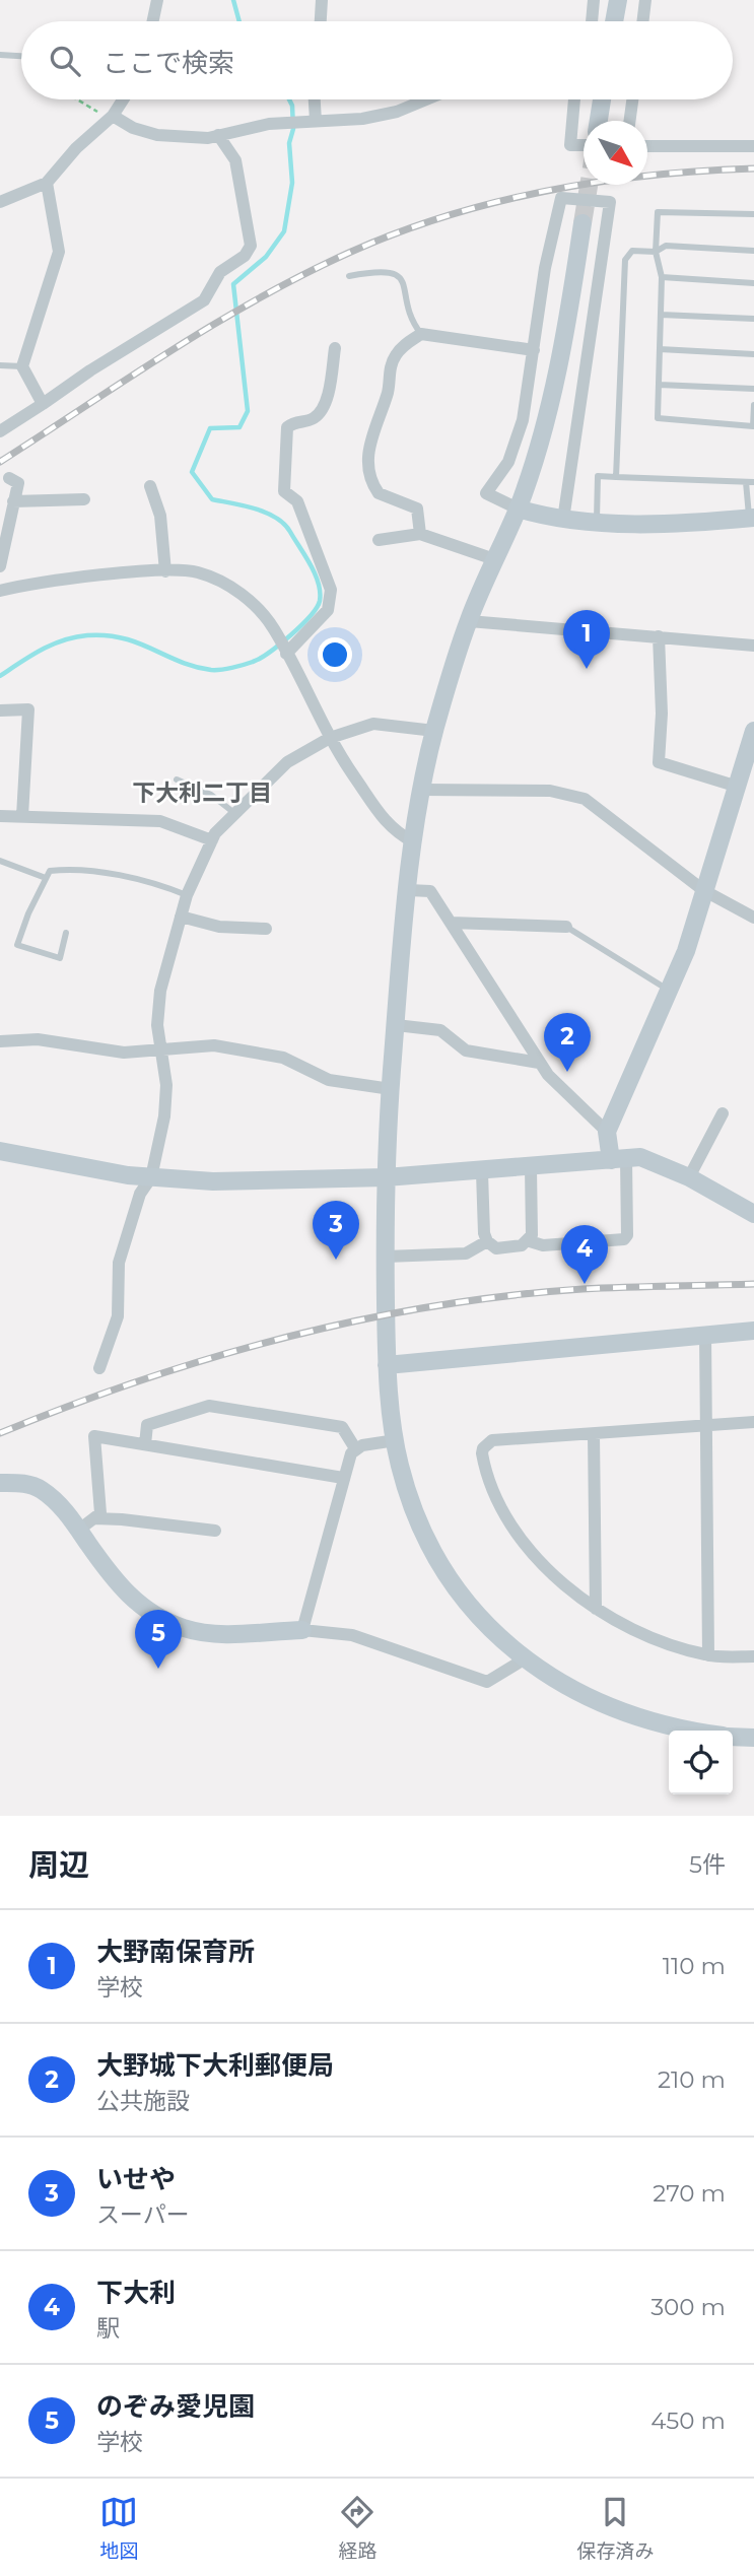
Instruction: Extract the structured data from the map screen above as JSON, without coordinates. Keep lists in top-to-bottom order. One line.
{"districts":["下大利二丁目"],"north":"bottom right","page":{"search":"ここで検索","pins":["1","2","3","4","5"],"heading":["周辺","5件"],"list":[{"mark":"1","name":"大野南保育所","note":"学校","value":"110 m"},{"mark":"2","name":"大野城下大利郵便局","note":"公共施設","value":"210 m"},{"mark":"3","name":"いせや","note":"スーパー","value":"270 m"},{"mark":"4","name":"下大利","note":"駅","value":"300 m"},{"mark":"5","name":"のぞみ愛児園","note":"学校","value":"450 m"}],"nav":["地図","経路","保存済み"]}}
